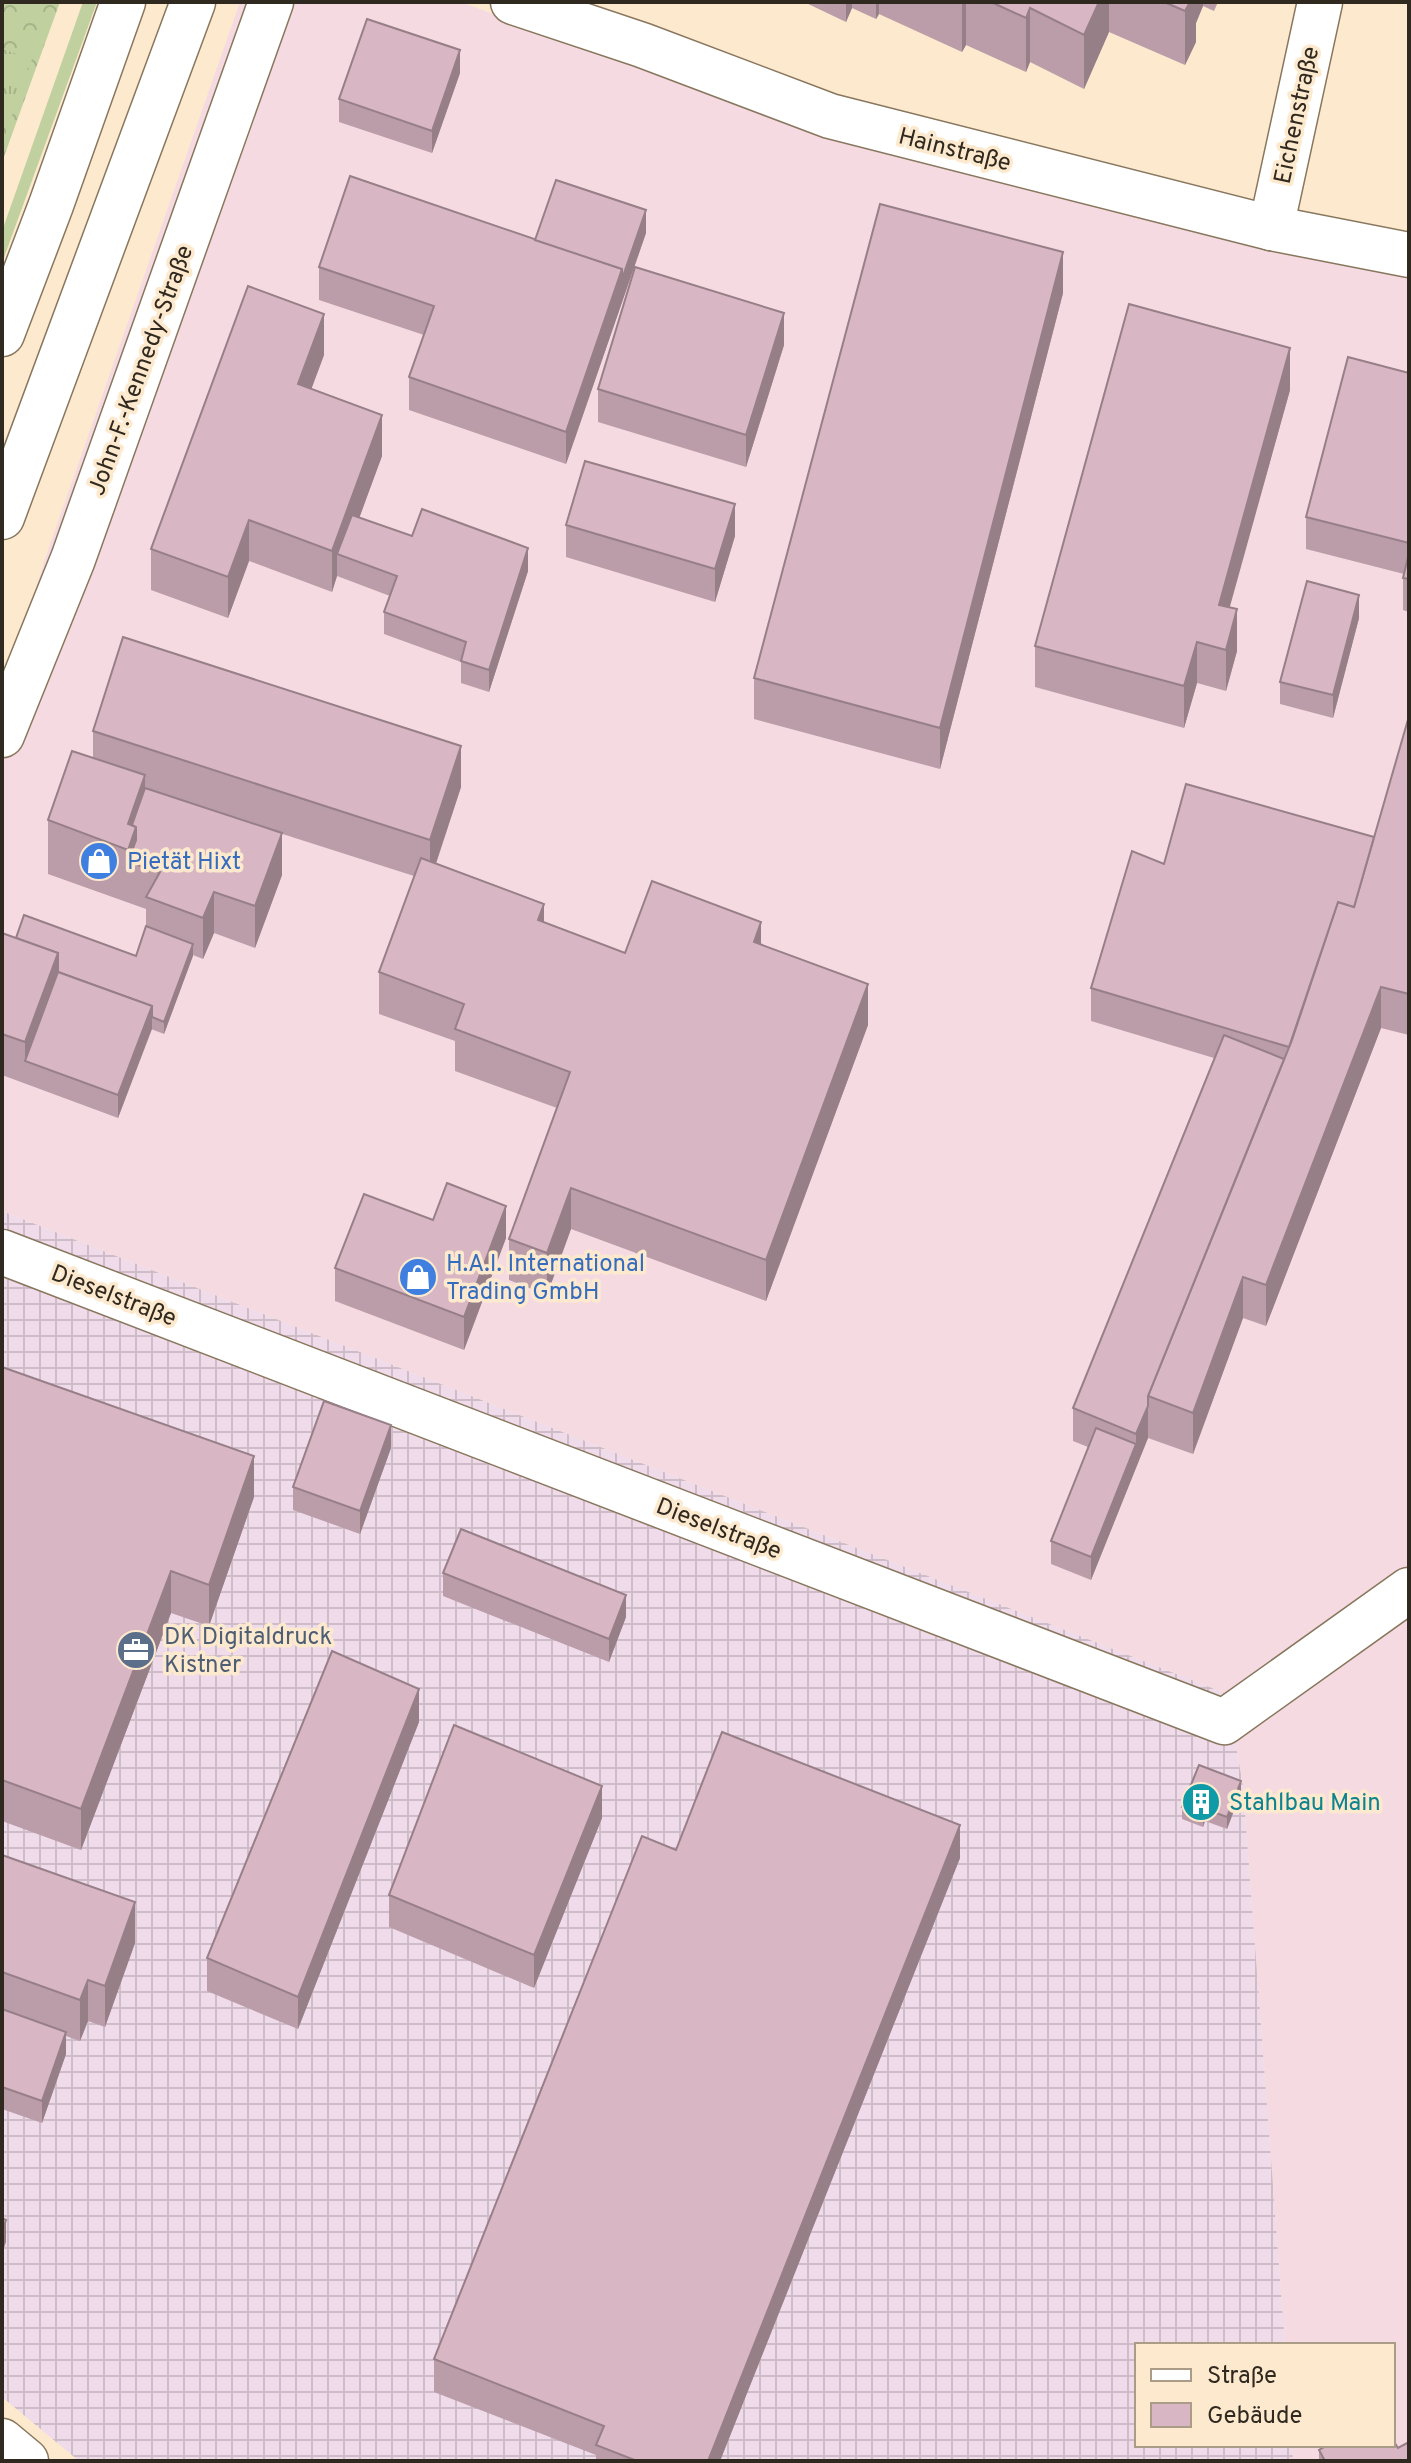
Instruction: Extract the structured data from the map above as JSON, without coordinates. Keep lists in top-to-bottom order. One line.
{"streets":{"street":["Eichenstraße","Hainstraße","John-F.-Kennedy-Straße","Dieselstraße"]},"crossings":[["Eichenstraße","Hainstraße"]],"places":{"shop":["Pietät Hixt","H.A.I. International Trading GmbH"],"office":["DK Digitaldruck Kistner"],"building":["Stahlbau Main"]},"legend":["Straße","Gebäude"]}
